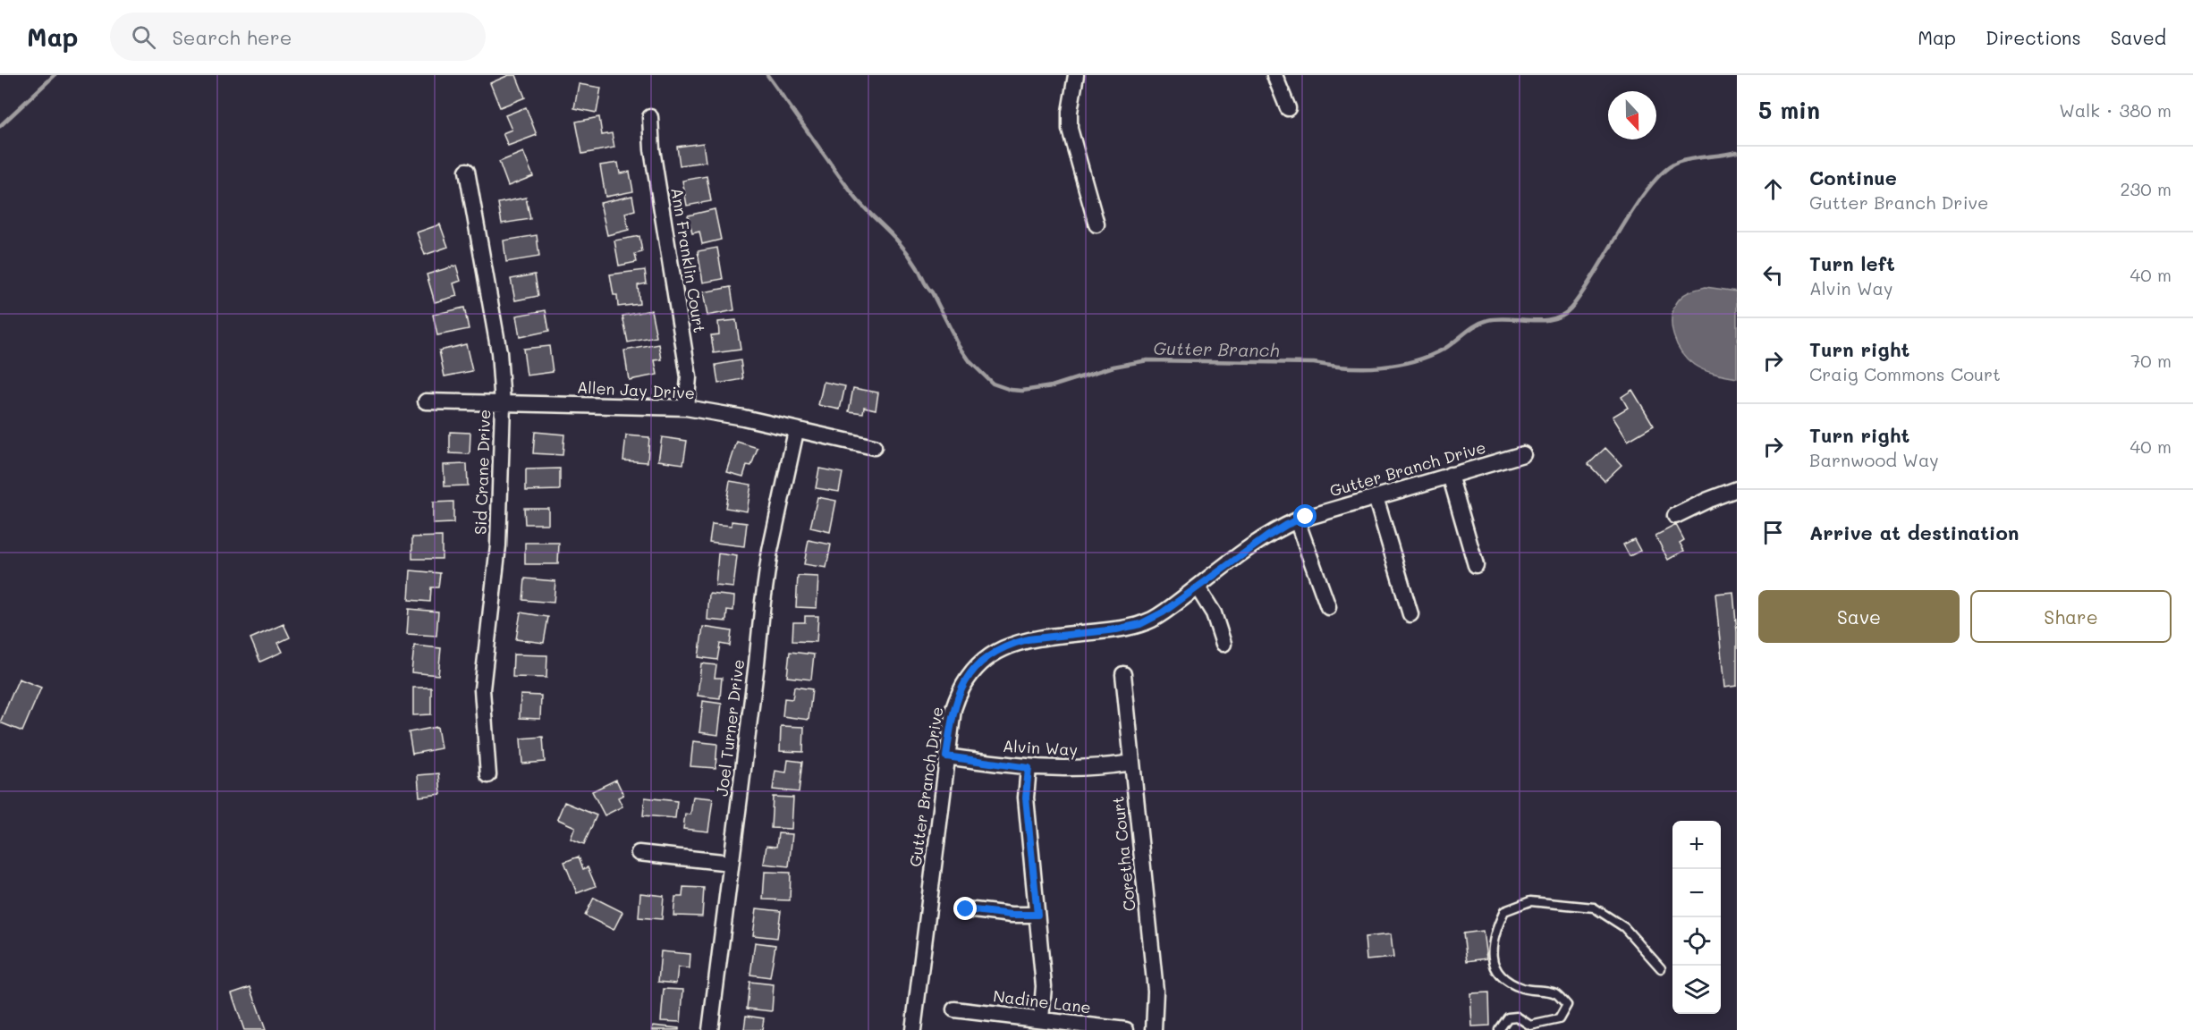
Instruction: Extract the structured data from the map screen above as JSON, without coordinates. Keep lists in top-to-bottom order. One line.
{"streets":{"street":["Ann Franklin Court","Allen Jay Drive","Gutter Branch Drive","Sid Crane Drive","Joel Turner Drive","Alvin Way","Coretha Court","Nadine Lane"]},"crossings":[["Ann Franklin Court","Allen Jay Drive"],["Allen Jay Drive","Sid Crane Drive"],["Allen Jay Drive","Joel Turner Drive"],["Gutter Branch Drive","Alvin Way"],["Alvin Way","Coretha Court"]],"water":["Gutter Branch"],"north":"bottom","page":{"header":"Map","search":"Search here","nav":["Map","Directions","Saved"],"heading":["5 min","Walk · 380 m"],"list":[["Continue","Gutter Branch Drive","230 m"],["Turn left","Alvin Way","40 m"],["Turn right","Craig Commons Court","70 m"],["Turn right","Barnwood Way","40 m"],"Arrive at destination"],"buttons":["Save","Share"],"map_buttons":["+","−"]}}
